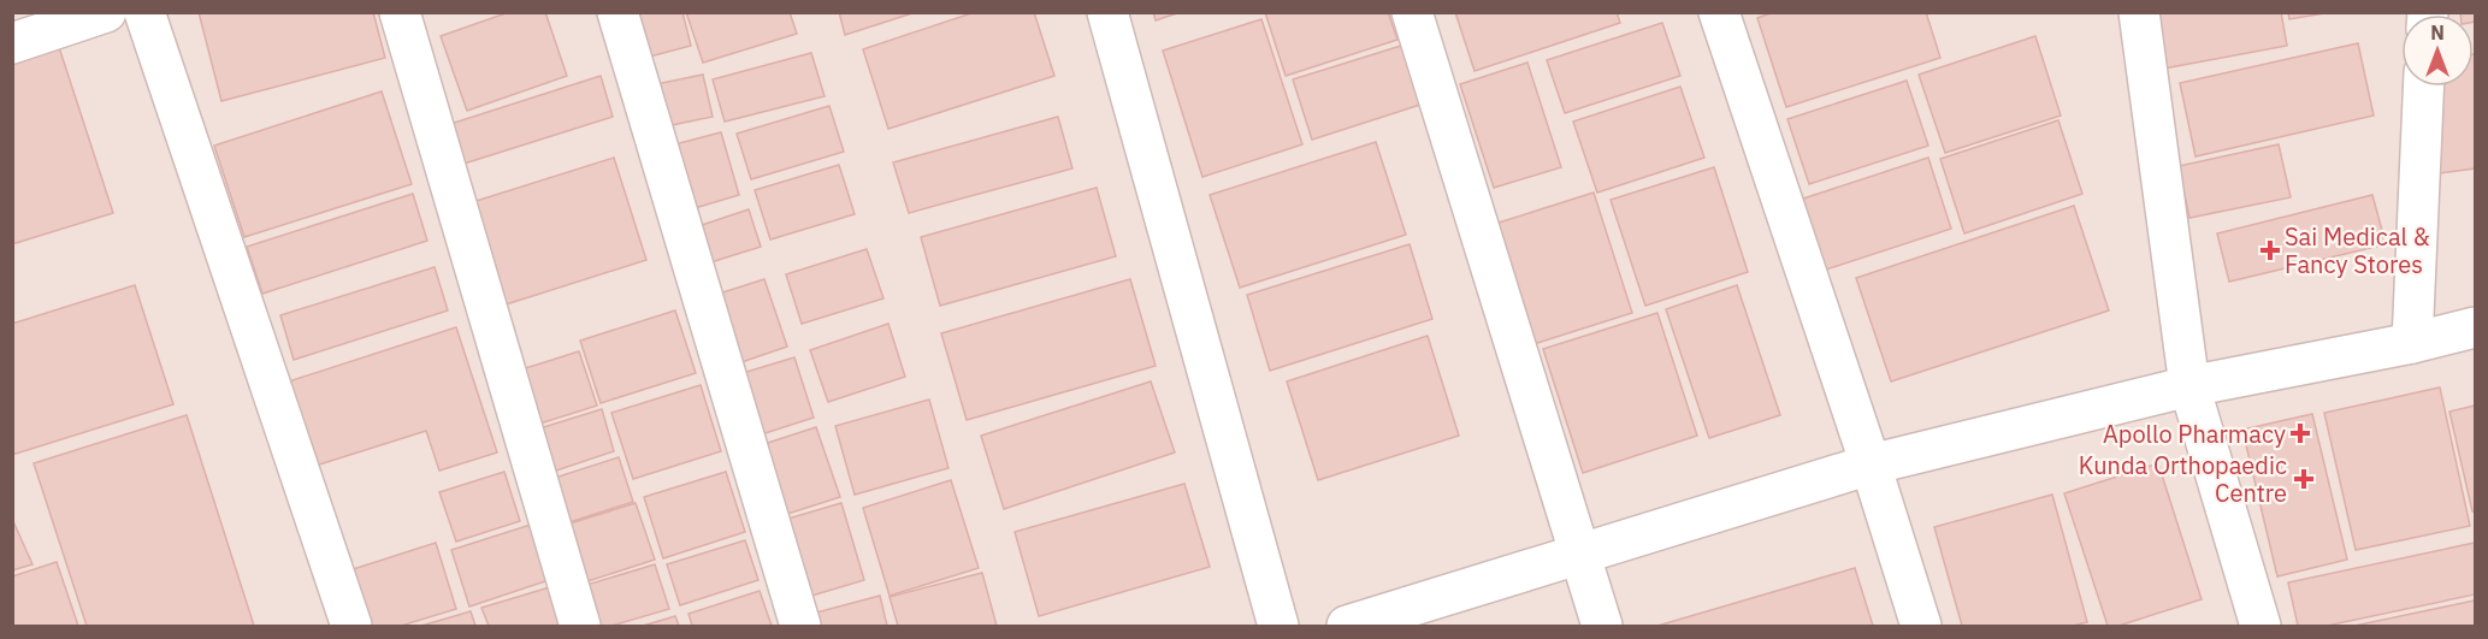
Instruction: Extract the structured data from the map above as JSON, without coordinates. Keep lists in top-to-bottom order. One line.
{"places":{"health":["Sai Medical & Fancy Stores","Apollo Pharmacy","Kunda Orthopaedic Centre"]},"north":"top"}
